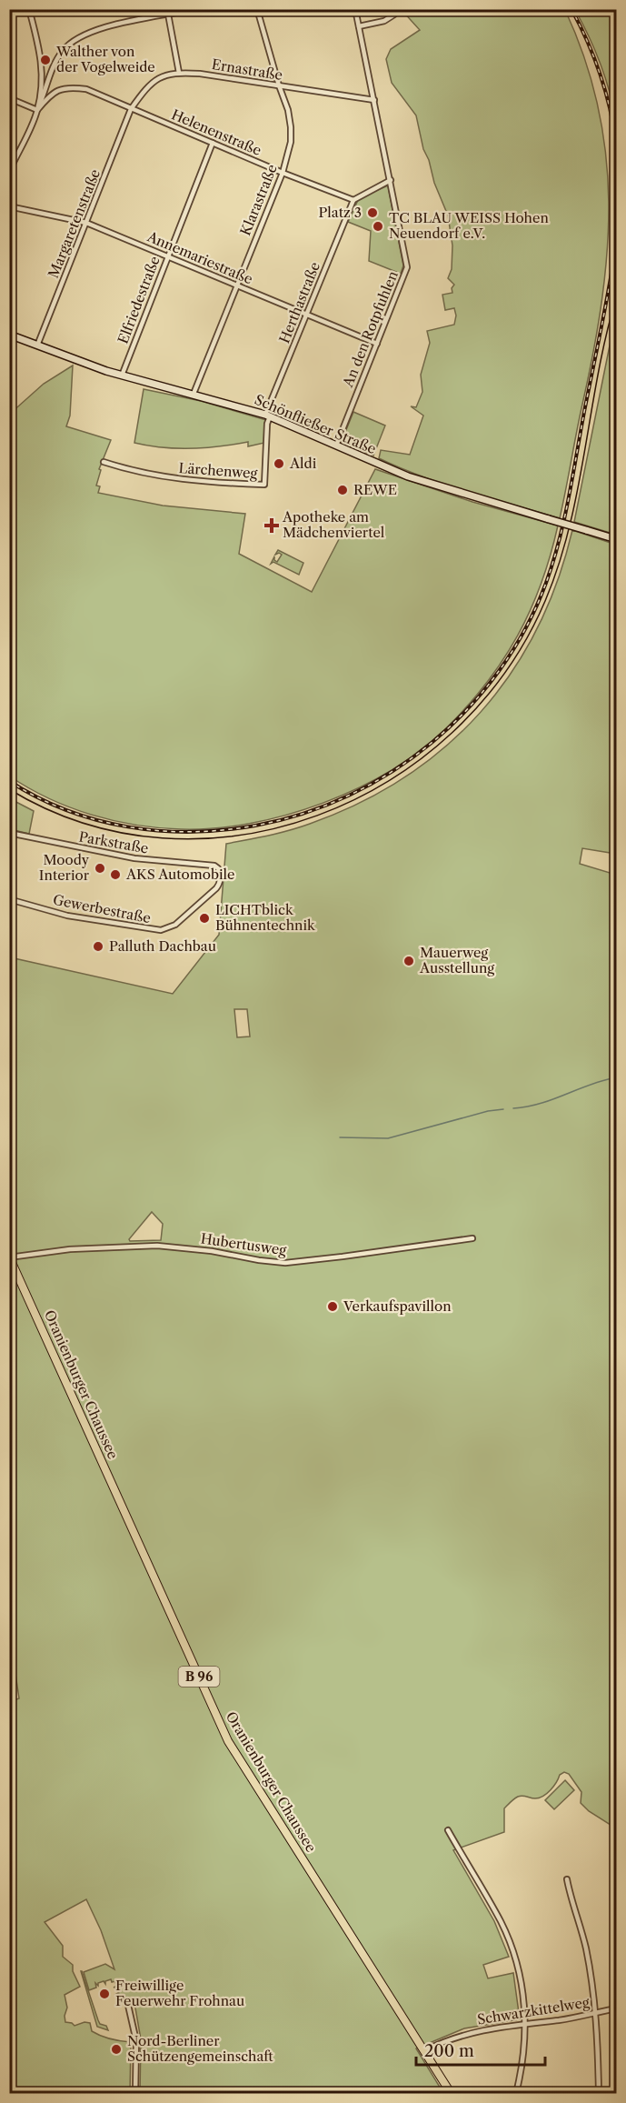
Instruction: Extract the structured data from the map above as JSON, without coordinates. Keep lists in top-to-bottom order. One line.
{"streets":{"main road":["Schönfließer Straße","Oranienburger Chaussee","B 96"],"street":["Ernastraße","Helenenstraße","Klarastraße","Margaretenstraße","Annemariestraße","Elfriedestraße","Herthastraße","An den Rotpfuhlen","Lärchenweg","Parkstraße","Gewerbestraße","Hubertusweg","Schwarzkittelweg"]},"crossings":[["Ernastraße","Helenenstraße"],["Ernastraße","Klarastraße"],["Ernastraße","Margaretenstraße"],["Ernastraße","An den Rotpfuhlen"],["Helenenstraße","Klarastraße"],["Helenenstraße","Margaretenstraße"],["Helenenstraße","Elfriedestraße"],["Helenenstraße","Herthastraße"],["Klarastraße","Annemariestraße"],["Klarastraße","Schönfließer Straße"],["Margaretenstraße","Annemariestraße"],["Margaretenstraße","Schönfließer Straße"],["Annemariestraße","Elfriedestraße"],["Annemariestraße","Herthastraße"],["Annemariestraße","An den Rotpfuhlen"],["Elfriedestraße","Schönfließer Straße"],["Herthastraße","Schönfließer Straße"],["Herthastraße","Lärchenweg"],["An den Rotpfuhlen","Schönfließer Straße"],["Schönfließer Straße","Lärchenweg"],["Parkstraße","Gewerbestraße"],["Hubertusweg","Oranienburger Chaussee"],["Oranienburger Chaussee","Schwarzkittelweg"]],"places":{"other":["Walther von der Vogelweide","Platz 3","TC BLAU WEISS Hohen Neuendorf e.V.","Aldi","REWE","Moody Interior","AKS Automobile","LICHTblick Bühnentechnik","Palluth Dachbau","Mauerweg Ausstellung","Verkaufspavillon","Freiwillige Feuerwehr Frohnau","Nord-Berliner Schützengemeinschaft"],"health":["Apotheke am Mädchenviertel"]},"scale_bar":"200 m"}
